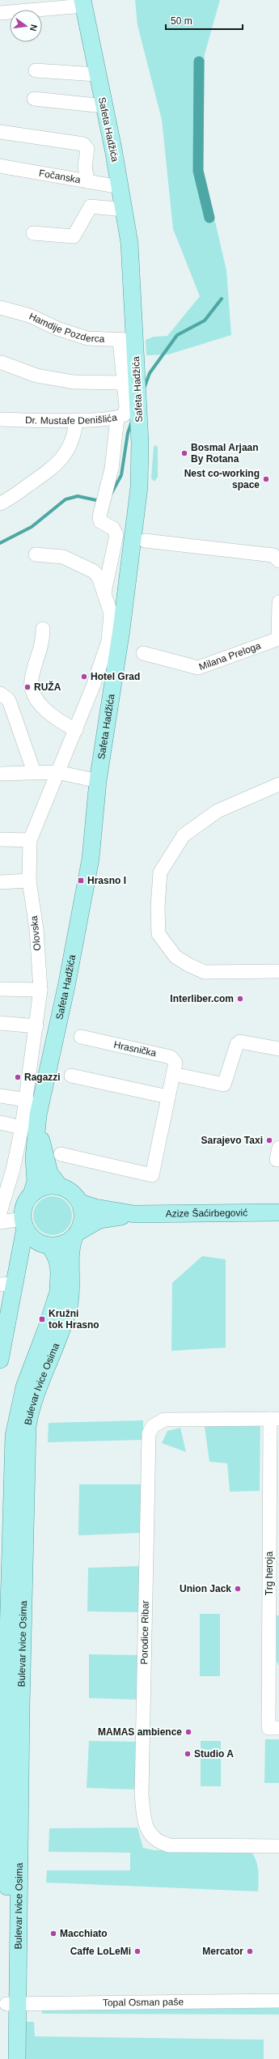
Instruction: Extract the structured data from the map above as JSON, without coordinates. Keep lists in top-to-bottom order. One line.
{"streets":{"main road":["Safeta Hadžića","Azize Šaćirbegović","Bulevar Ivice Osima"],"street":["Fočanska","Hamdije Pozderca","Dr. Mustafe Denišlića","Milana Preloga","Olovska","Hrasnička","Trg heroja","Porodice Ribar","Topal Osman paše"]},"crossings":[["Safeta Hadžića","Fočanska"],["Safeta Hadžića","Hamdije Pozderca"],["Safeta Hadžića","Dr. Mustafe Denišlića"],["Safeta Hadžića","Olovska"],["Safeta Hadžića","Azize Šaćirbegović"],["Safeta Hadžića","Bulevar Ivice Osima"],["Hamdije Pozderca","Dr. Mustafe Denišlića"],["Azize Šaćirbegović","Bulevar Ivice Osima"],["Bulevar Ivice Osima","Topal Osman paše"],["Trg heroja","Porodice Ribar"]],"places":{"other":["Bosmal Arjaan By Rotana","Nest co-working space","Hotel Grad","RUŽA","Interliber.com","Ragazzi","Sarajevo Taxi","Union Jack","MAMAS ambience","Studio A","Macchiato","Caffe LoLeMi","Mercator"],"transit":["Hrasno I","Kružni tok Hrasno"]},"scale_bar":"50 m","north":"right"}
